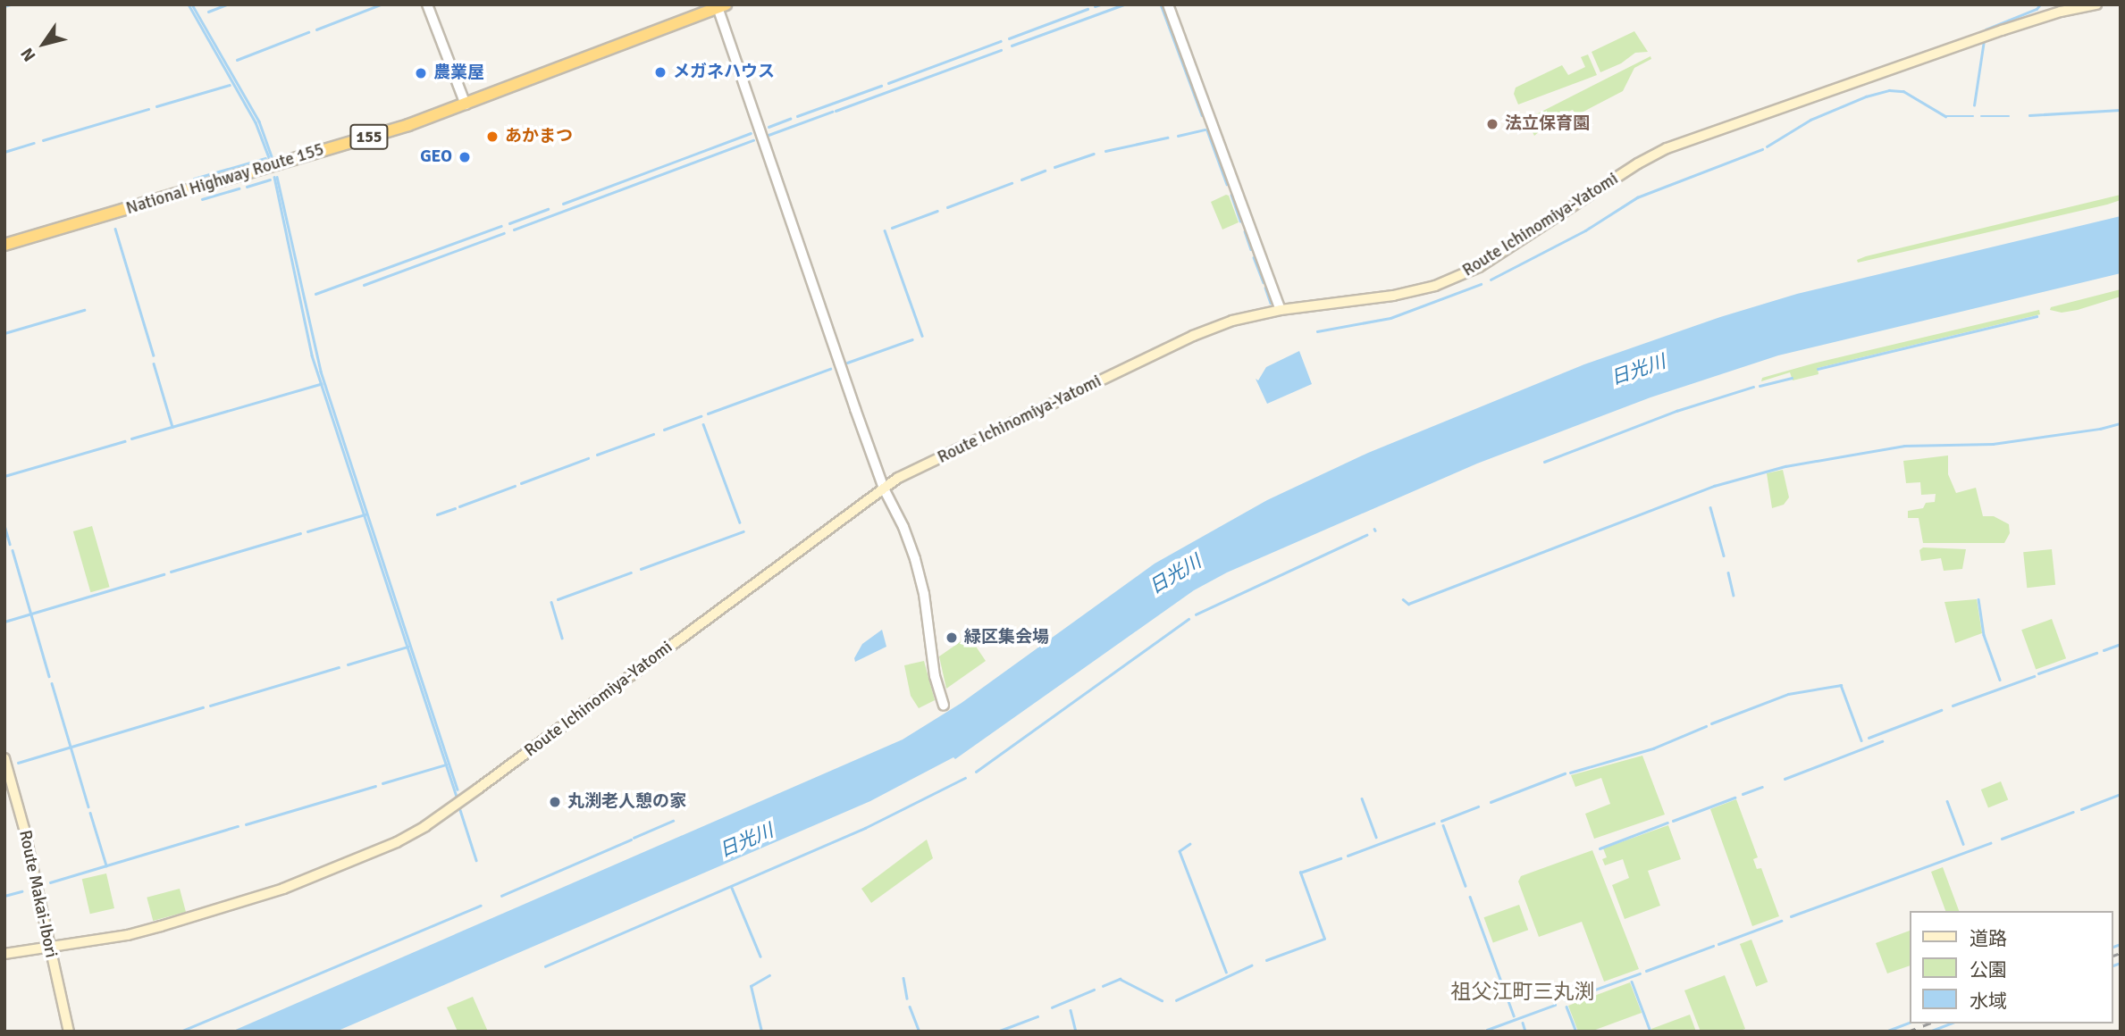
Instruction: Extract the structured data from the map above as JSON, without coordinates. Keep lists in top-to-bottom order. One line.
{"streets":{"highway":["155","National Highway Route 155"],"main road":["Route Ichinomiya-Yatomi","Route Makai-Ibori"]},"crossings":[["Route Ichinomiya-Yatomi","Route Makai-Ibori"]],"districts":["祖父江町三丸渕"],"water":["日光川"],"places":["メガネハウス","農業屋","法立保育園","あかまつ","GEO","緑区集会場","丸渕老人憩の家"],"legend":["道路","公園","水域"],"north":"bottom left"}
